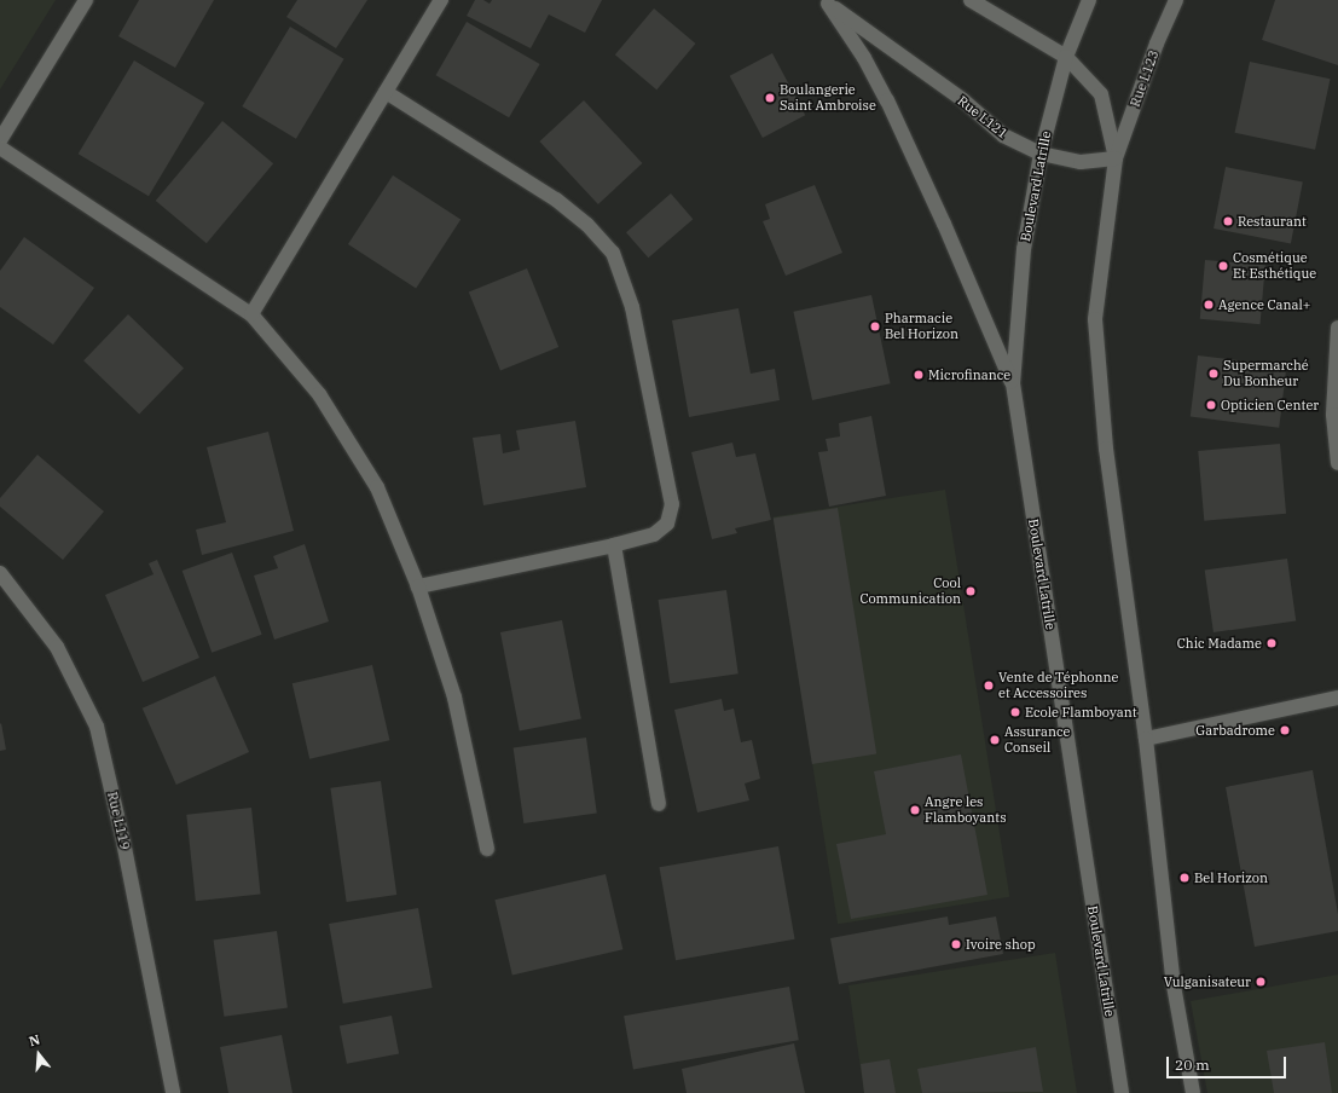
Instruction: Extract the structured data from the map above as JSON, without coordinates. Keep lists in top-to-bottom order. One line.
{"streets":{"street":["Rue L123","Rue L121","Boulevard Latrille","Rue L119"]},"crossings":[["Rue L123","Rue L121"],["Rue L121","Boulevard Latrille"]],"places":["Boulangerie Saint Ambroise","Restaurant","Cosmétique Et Esthétique","Agence Canal+","Pharmacie Bel Horizon","Supermarché Du Bonheur","Microfinance","Opticien Center","Cool Communication","Chic Madame","Vente de Téphonne et Accessoires","Ecole Flamboyant","Garbadrome","Assurance Conseil","Angre les Flamboyants","Bel Horizon","Ivoire shop","Vulganisateur"],"scale_bar":"20 m","north":"top"}
